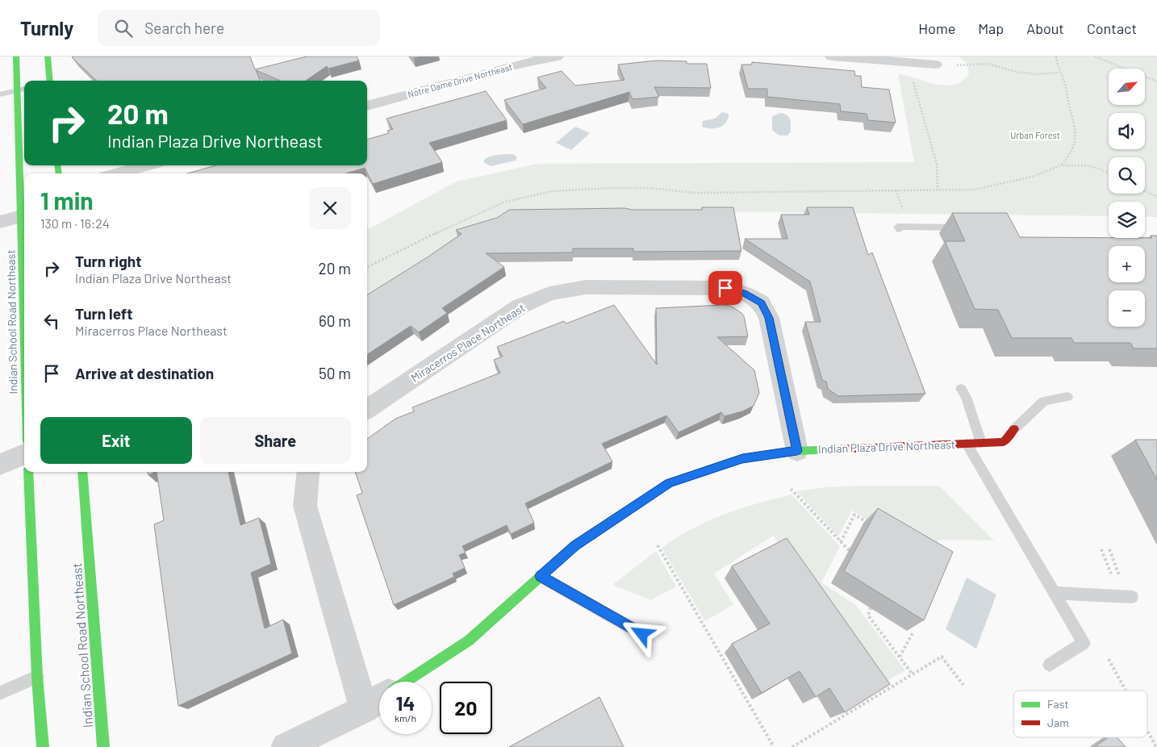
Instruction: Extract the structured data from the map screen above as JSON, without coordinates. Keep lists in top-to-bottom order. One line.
{"streets":{"street":["Notre Dame Drive Northeast","Indian School Road Northeast","Miracerros Place Northeast","Indian Plaza Drive Northeast"]},"crossings":[["Miracerros Place Northeast","Indian Plaza Drive Northeast"]],"parks":["Urban Forest"],"legend":["Fast","Jam"],"north":"top right","page":{"header":"Turnly","search":"Search here","nav":["Home","Map","About","Contact"],"map_buttons":["+","−"],"turn":["20 m","Indian Plaza Drive Northeast"],"heading":["1 min","130 m · 16:24"],"list":[{"name":"Turn right","note":"Indian Plaza Drive Northeast","value":"20 m"},{"name":"Turn left","note":"Miracerros Place Northeast","value":"60 m"},{"name":"Arrive at destination","value":"50 m"}],"buttons":["Exit","Share"],"speed":"14 km/h","limit":"20"}}
